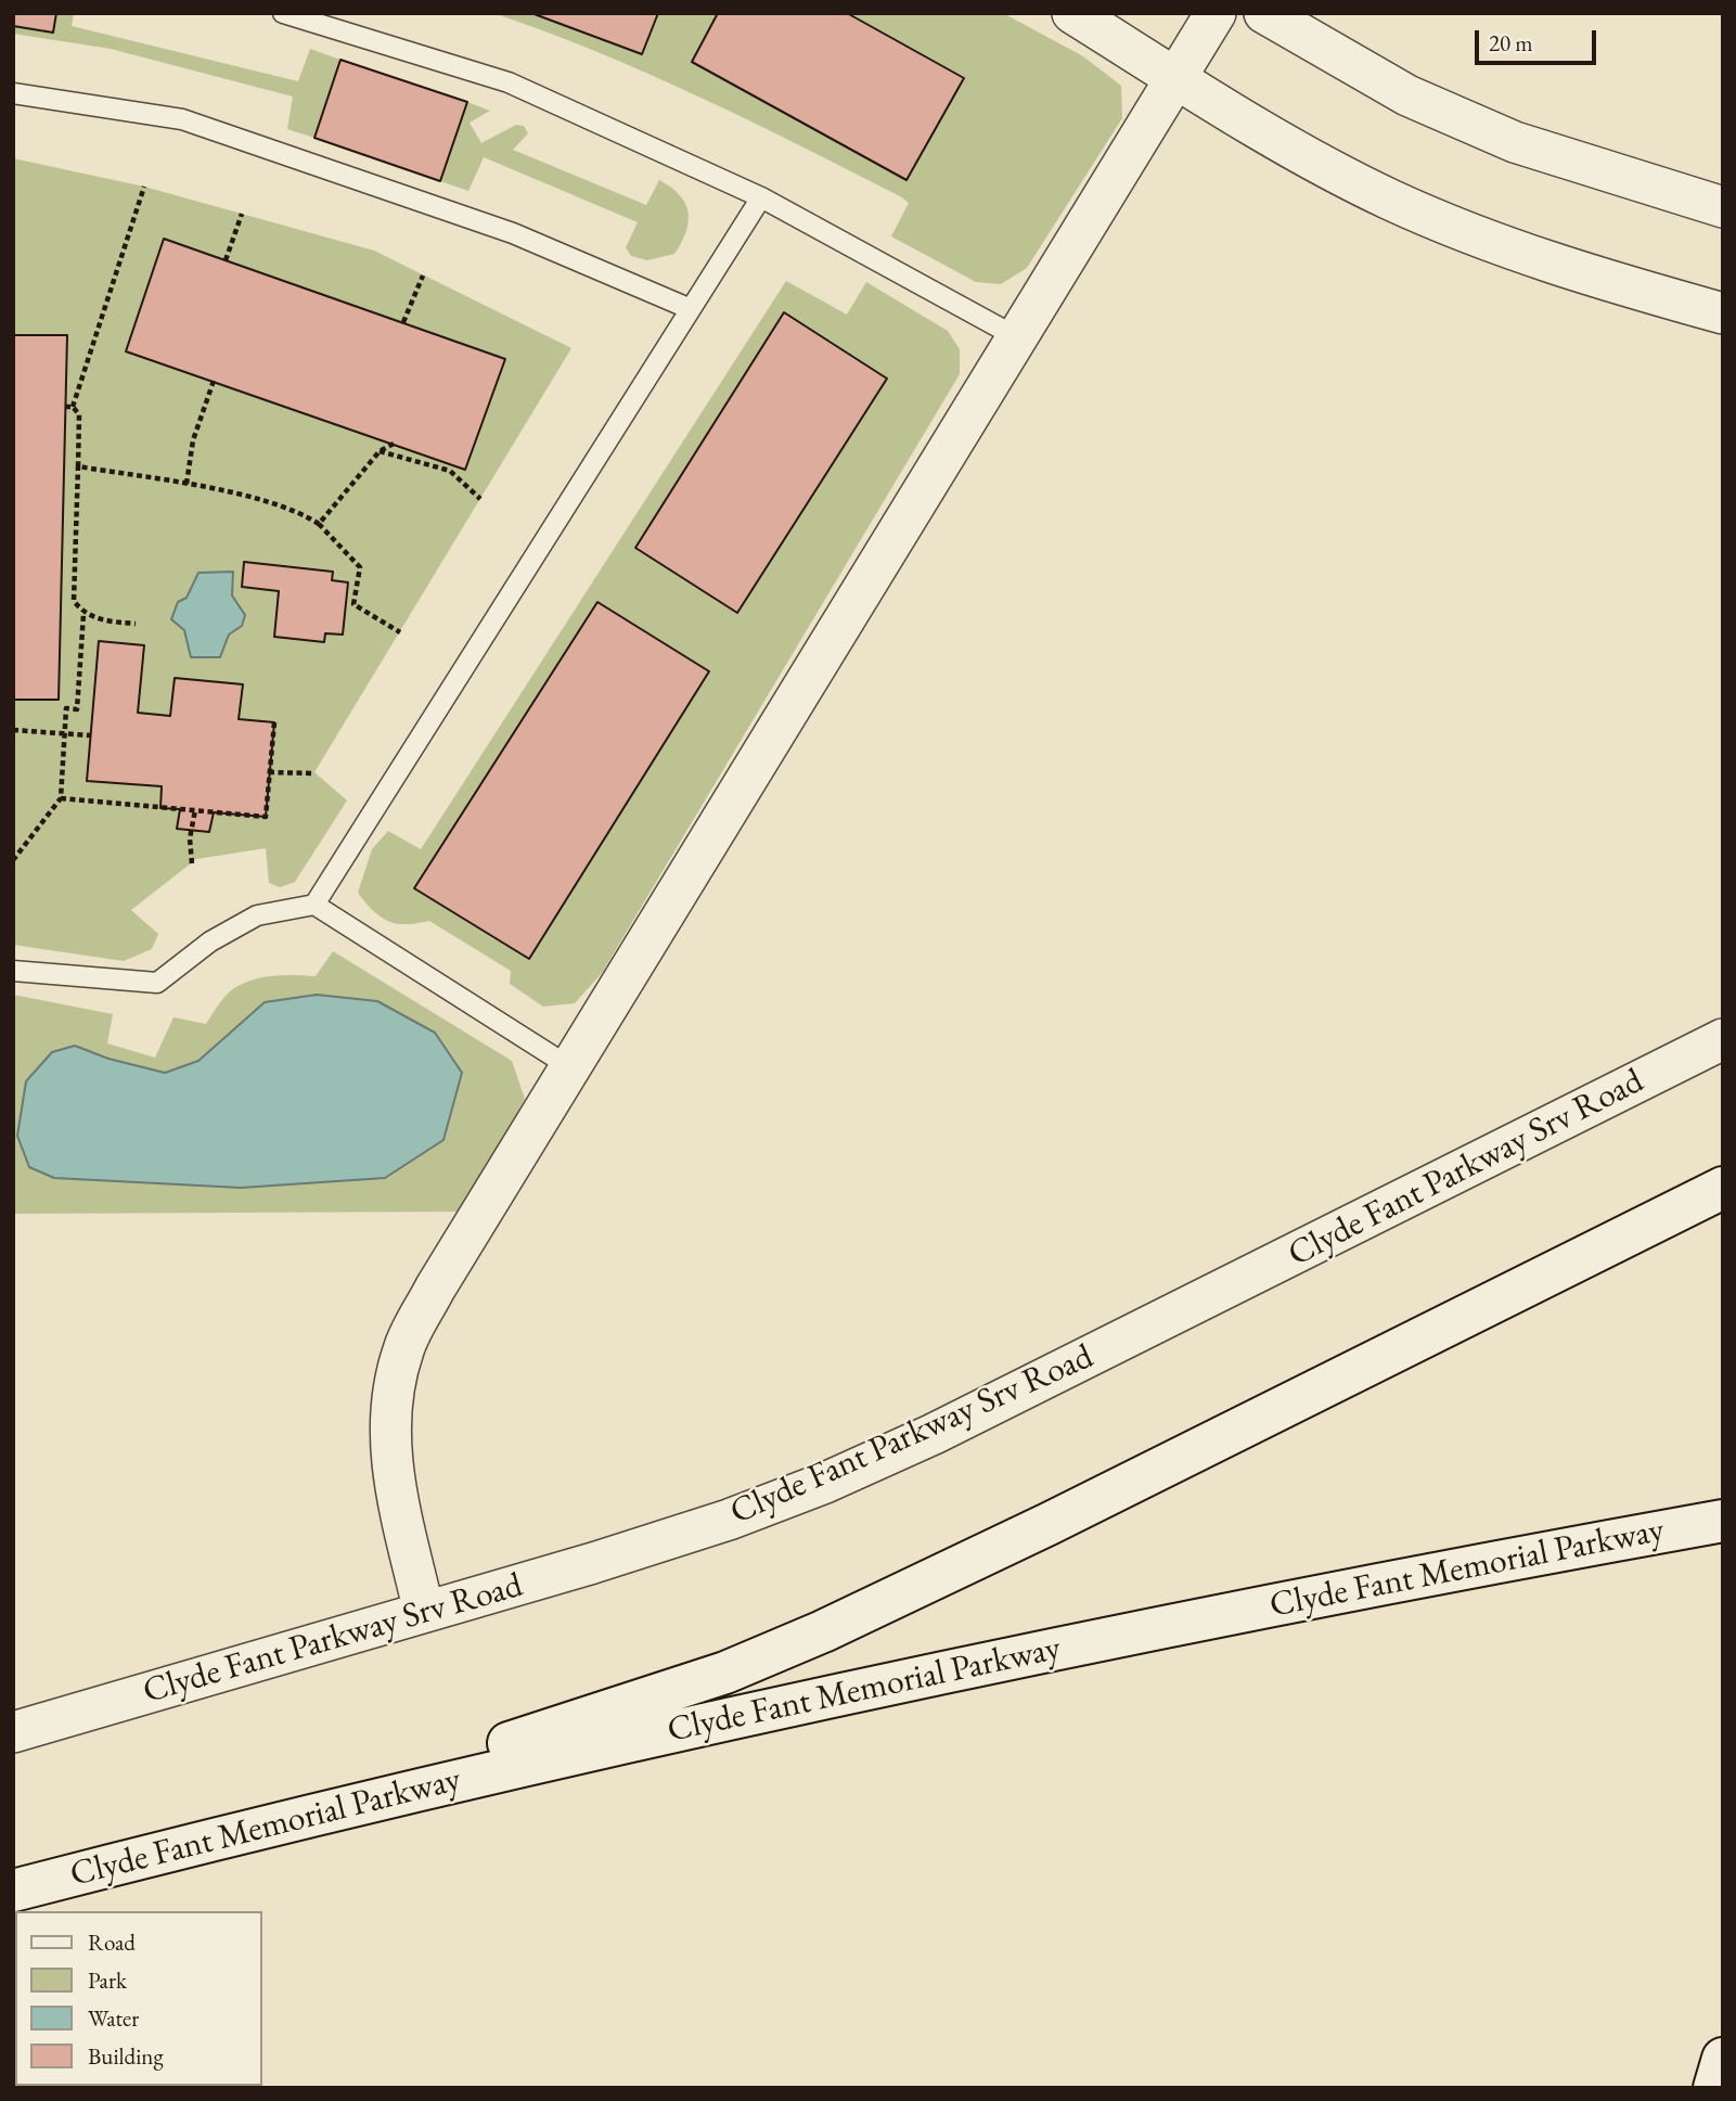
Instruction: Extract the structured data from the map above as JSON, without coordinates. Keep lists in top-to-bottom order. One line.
{"streets":{"main road":["Clyde Fant Memorial Parkway"],"street":["Clyde Fant Parkway Srv Road"]},"legend":["Road","Park","Water","Building"],"scale_bar":"20 m"}
